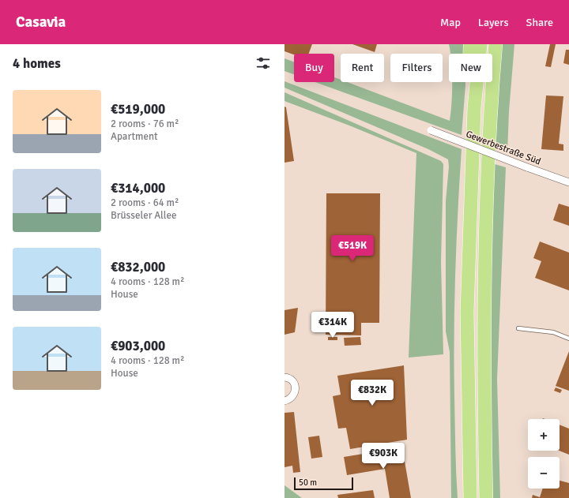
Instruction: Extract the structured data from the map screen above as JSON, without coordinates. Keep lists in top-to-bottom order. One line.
{"streets":{"street":["Gewerbestraße Süd"]},"scale_bar":"50 m","page":{"header":"Casavia","nav":["Map","Layers","Share"],"heading":"4 homes","chip":["Buy","Rent","Filters","New"],"list":[{"name":"€519,000","note":"2 rooms · 76 m² · Apartment"},{"name":"€314,000","note":"2 rooms · 64 m² · Brüsseler Allee"},{"name":"€832,000","note":"4 rooms · 128 m² · House"},{"name":"€903,000","note":"4 rooms · 128 m² · House"}],"price":["€519K","€314K","€832K","€903K"],"map_buttons":["+","−"],"scale":"50 m"}}
